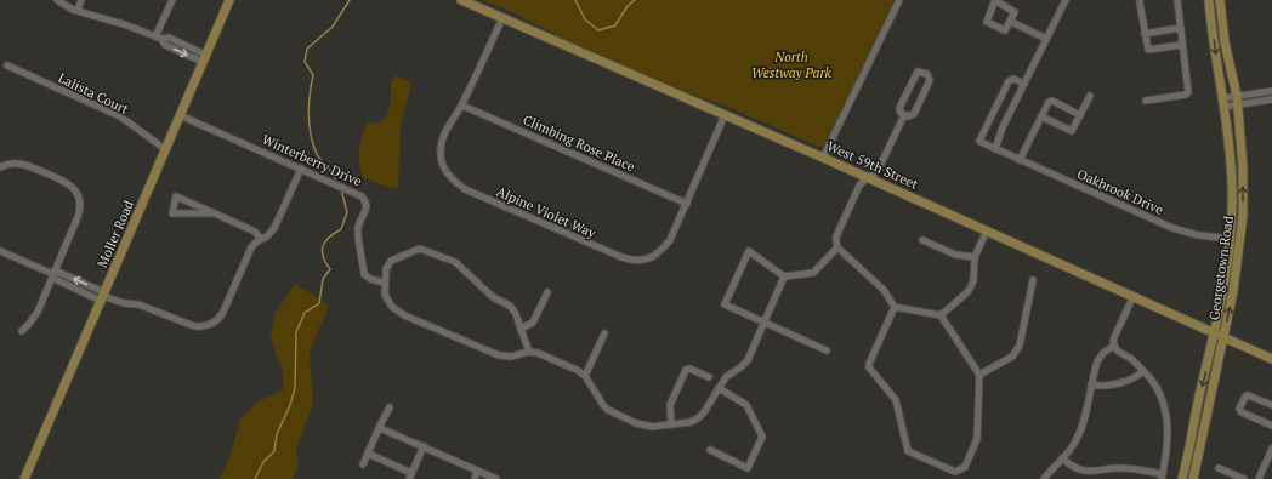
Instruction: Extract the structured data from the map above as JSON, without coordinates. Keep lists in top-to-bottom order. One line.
{"streets":{"street":["Lalista Court","Climbing Rose Place","Winterberry Drive","West 59th Street","Oakbrook Drive","Alpine Violet Way","Moller Road","Georgetown Road"]},"crossings":[["Lalista Court","Moller Road"],["Climbing Rose Place","Alpine Violet Way"],["Winterberry Drive","Moller Road"],["West 59th Street","Georgetown Road"],["Oakbrook Drive","Georgetown Road"]],"parks":["North Westway Park"]}
